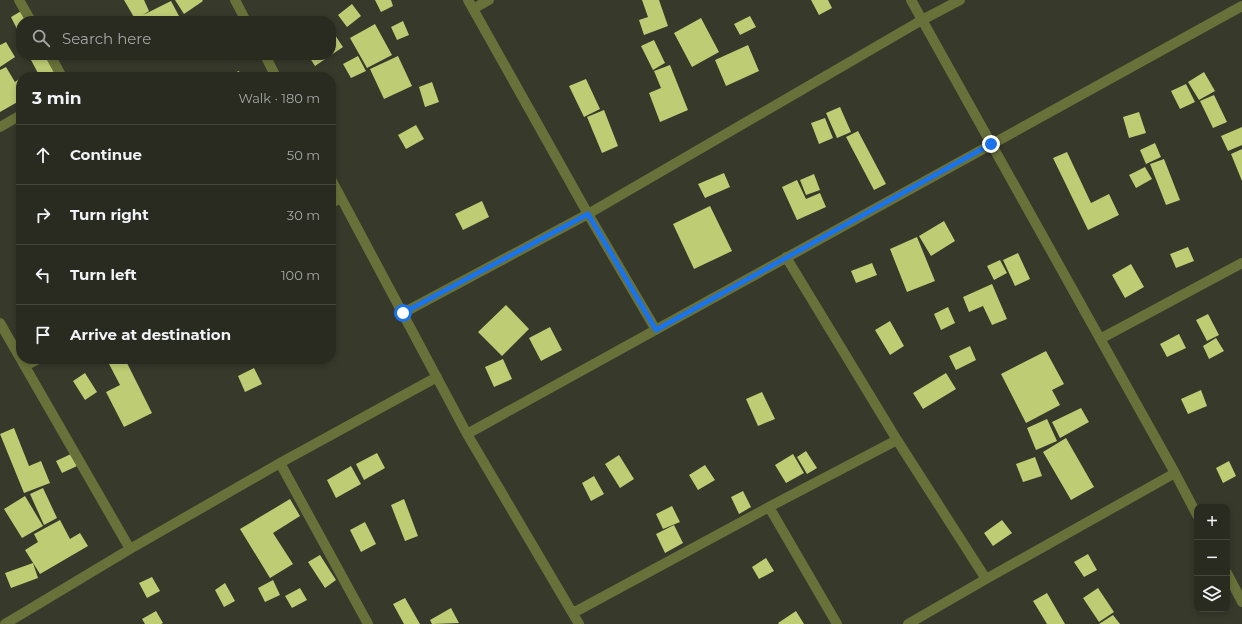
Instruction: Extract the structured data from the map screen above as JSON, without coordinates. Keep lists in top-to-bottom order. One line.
{"page":{"search":"Search here","heading":["3 min","Walk · 180 m"],"list":[["Continue","50 m"],["Turn right","30 m"],["Turn left","100 m"],"Arrive at destination"],"map_buttons":["+","−"]}}
